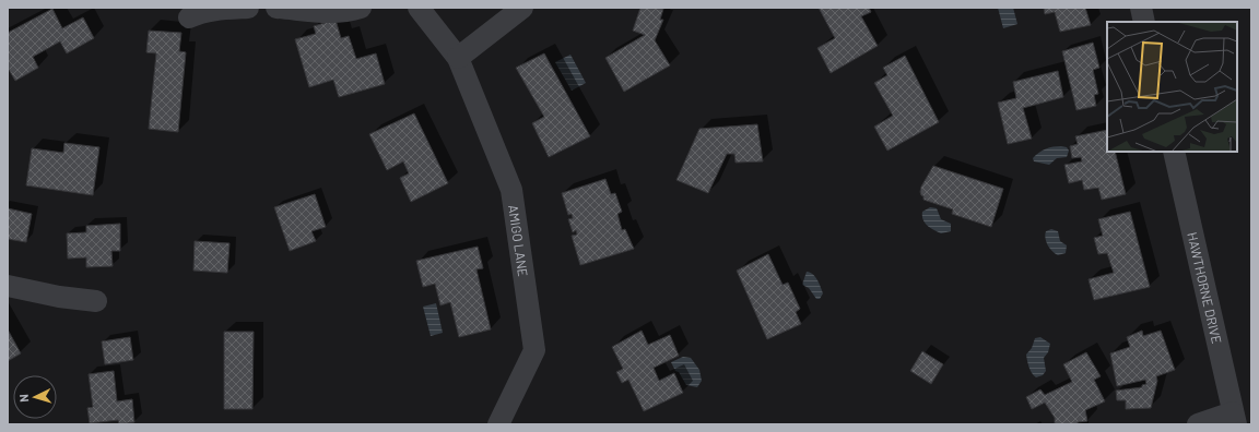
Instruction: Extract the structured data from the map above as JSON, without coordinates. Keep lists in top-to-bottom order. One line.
{"streets":{"street":["AMIGO LANE","HAWTHORNE DRIVE"]},"north":"left"}
